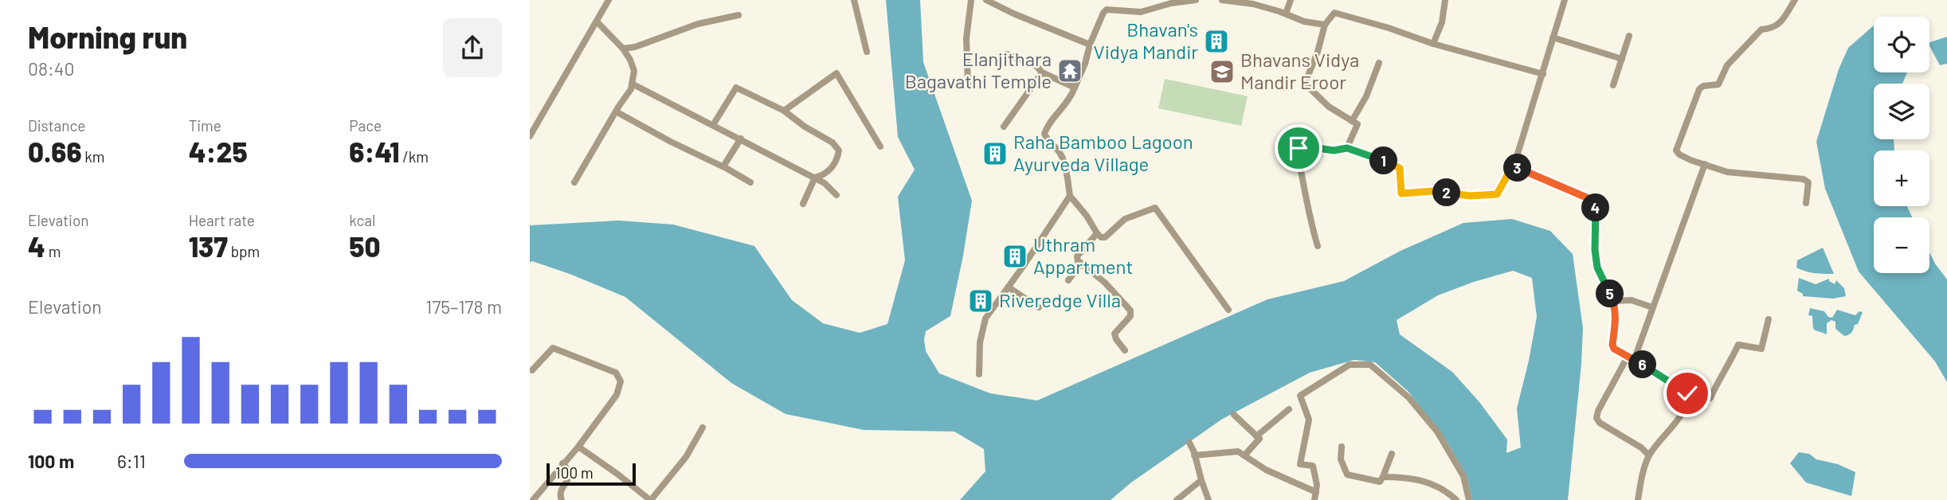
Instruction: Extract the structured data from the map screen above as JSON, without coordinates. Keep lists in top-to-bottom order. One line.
{"places":{"building":["Bhavan's Vidya Mandir","Raha Bamboo Lagoon Ayurveda Village","Uthram Appartment","Riveredge Villa"],"temple":["Elanjithara Bagavathi Temple"],"school or university":["Bhavans Vidya Mandir Eroor"]},"scale_bar":"100 m","page":{"heading":["Morning run","08:40"],"map_buttons":["+","−"],"stats":[["Distance","0.66 km"],["Time","4:25"],["Pace","6:41 /km"],["Elevation","4 m"],["Heart rate","137 bpm"],["kcal","50"]],"pins":["1","3","2","4","5","6"],"chart":["Elevation","175–178 m"],"list":[{"name":"100 m","note":"6:11"}],"scale":"100 m"}}
